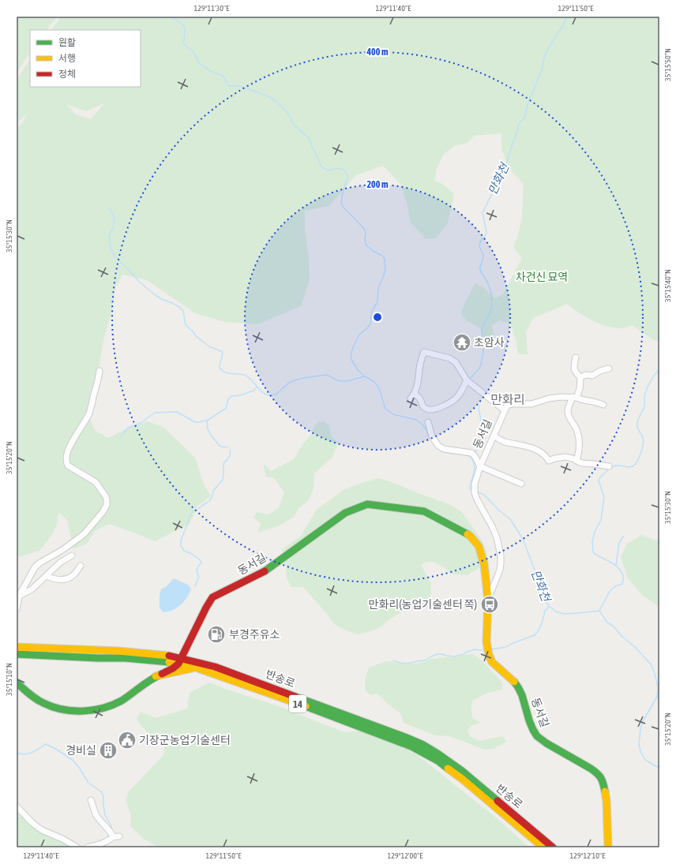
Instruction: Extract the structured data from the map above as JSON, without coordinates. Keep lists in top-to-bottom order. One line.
{"streets":{"main road":["동서길","반송로","14"]},"crossings":[["동서길","반송로"]],"districts":["만화리"],"water":["만화천"],"parks":["차건신 묘역"],"places":{"temple":["초암사"],"bus stop":["만화리(농업기술센터 쪽)"],"fuel station":["부경주유소"],"public building":["기장군농업기술센터"],"building":["경비실"]},"legend":["원활","서행","정체"],"coordinates":["129°11'30\"E","129°11'40\"E","129°11'50\"E","35°15'50\"N","35°15'30\"N","35°15'40\"N","35°15'20\"N","35°15'10\"N","129°12'00\"E","129°12'10\"E"],"rings":["400 m","200 m"]}
